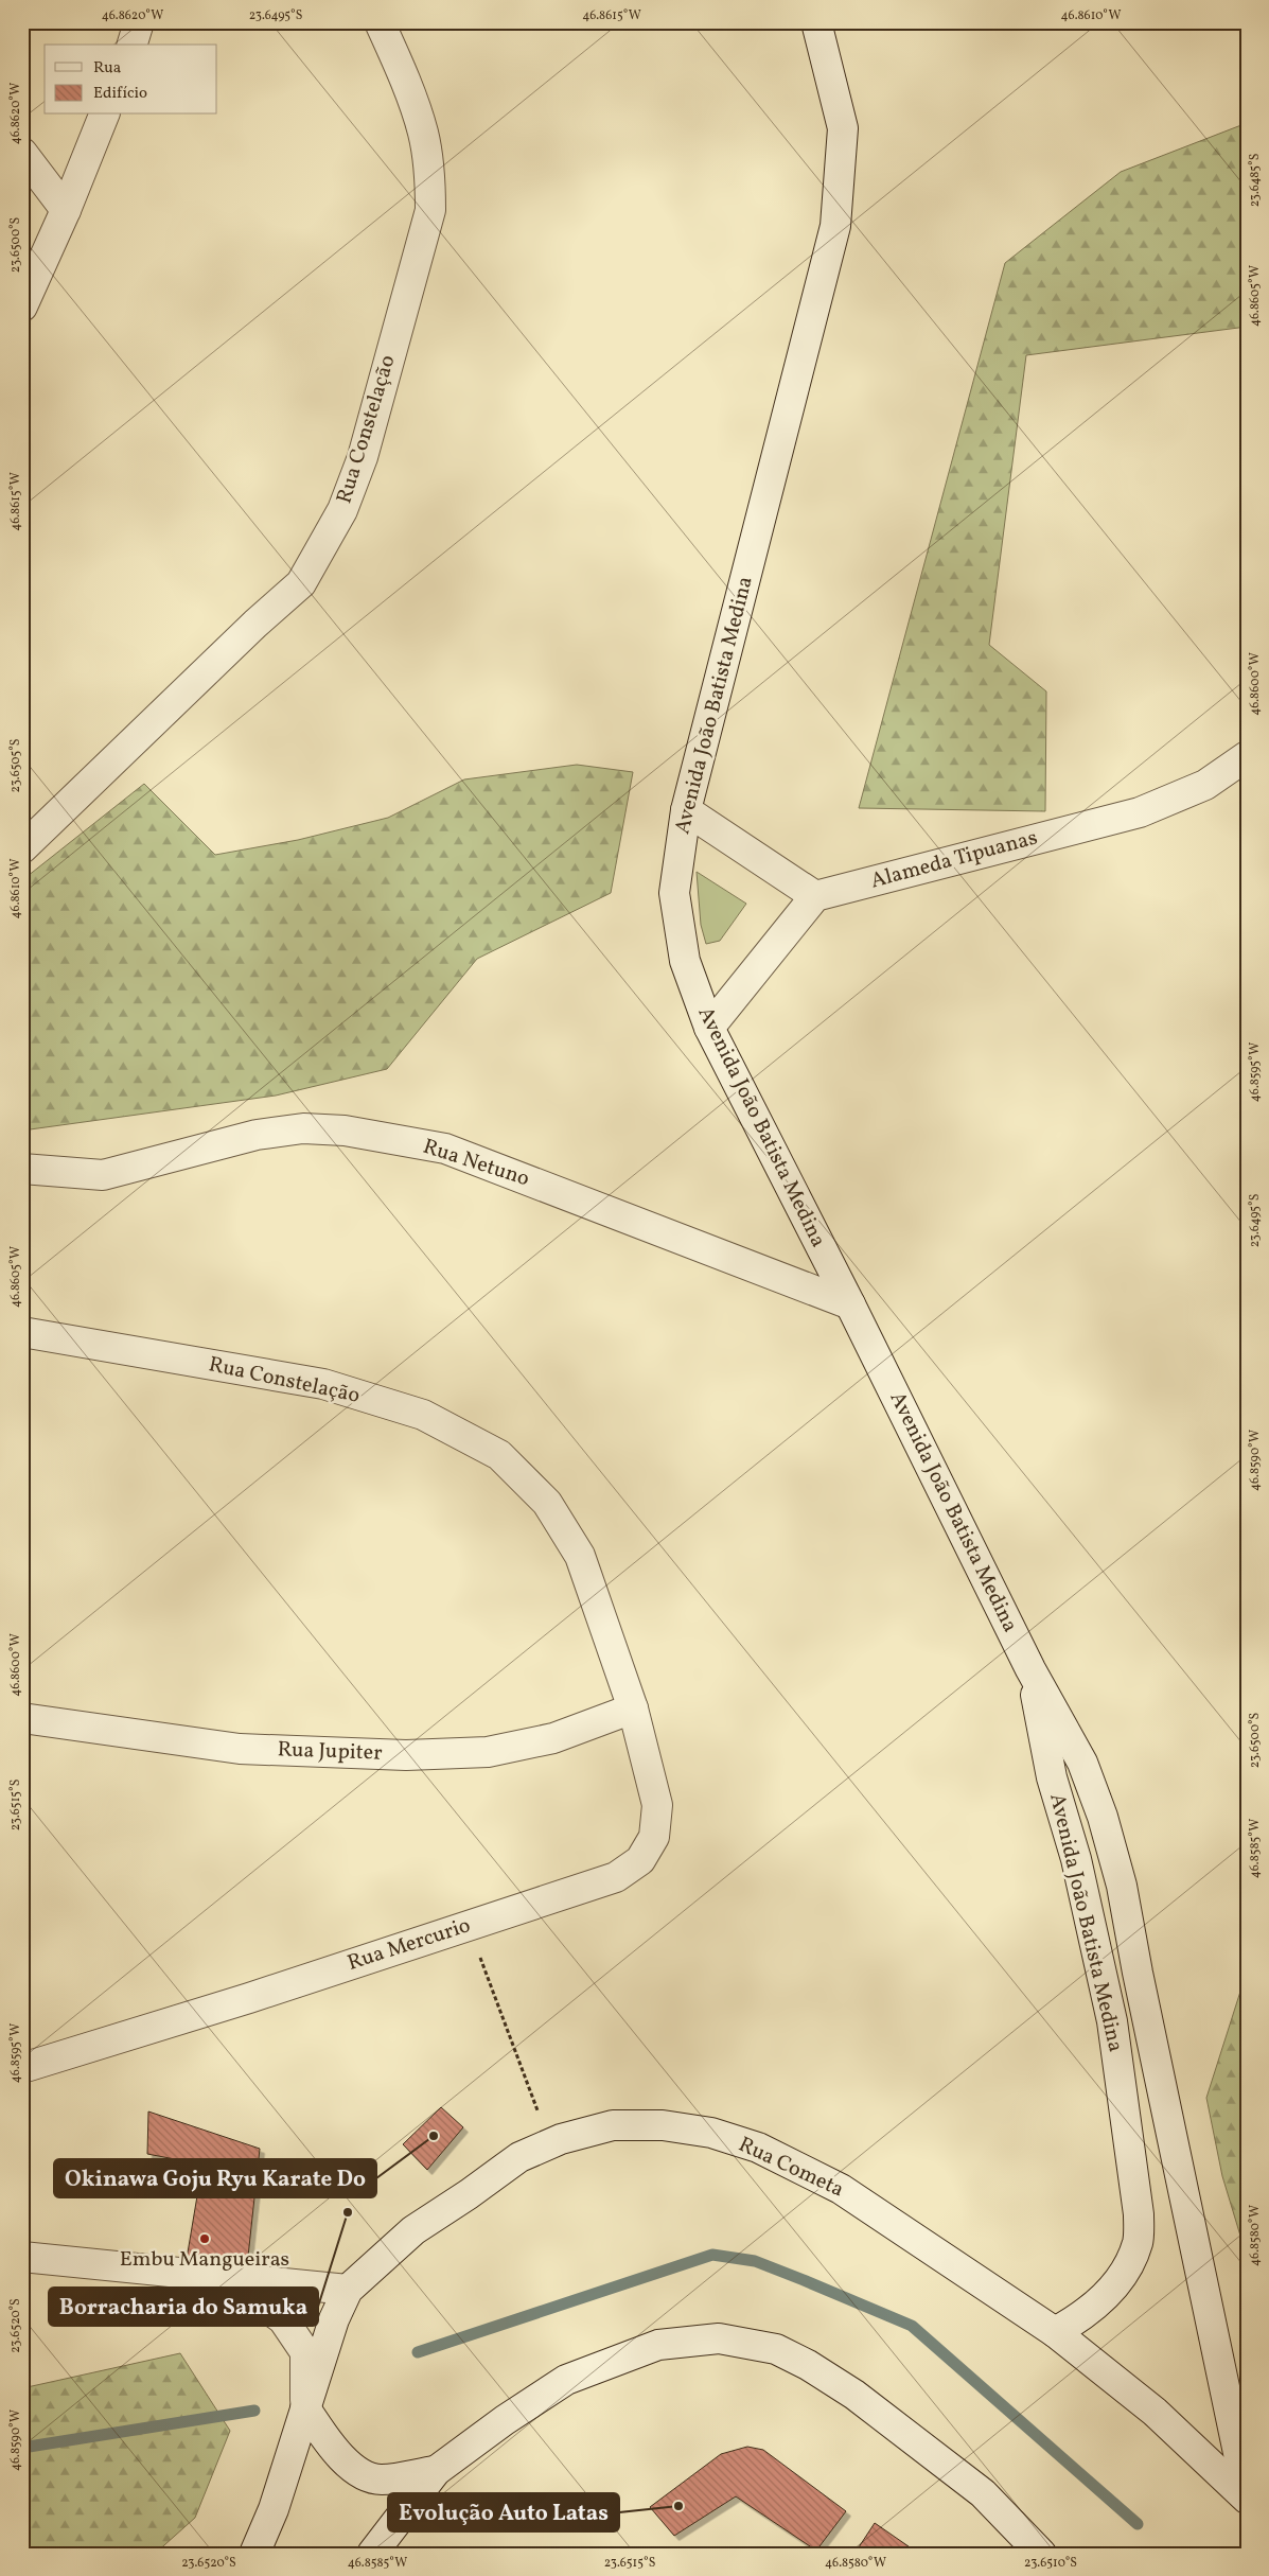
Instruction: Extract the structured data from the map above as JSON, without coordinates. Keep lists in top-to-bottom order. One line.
{"streets":{"street":["Rua Constelação","Avenida João Batista Medina","Alameda Tipuanas","Rua Netuno","Rua Jupiter","Rua Mercurio","Rua Cometa"]},"crossings":[["Rua Constelação","Rua Jupiter"],["Rua Constelação","Rua Mercurio"],["Avenida João Batista Medina","Rua Netuno"],["Avenida João Batista Medina","Rua Cometa"],["Rua Jupiter","Rua Mercurio"]],"places":["Okinawa Goju Ryu Karate Do","Borracharia do Samuka","Embu Mangueiras","Evolução Auto Latas"],"legend":["Rua","Edifício"],"coordinates":["46.8620°W","23.6495°S","46.8615°W","46.8610°W","23.6485°S","23.6500°S","46.8605°W","46.8600°W","23.6505°S","46.8595°W","46.8590°W","23.6515°S","46.8585°W","46.8580°W","23.6520°S","23.6510°S"]}
